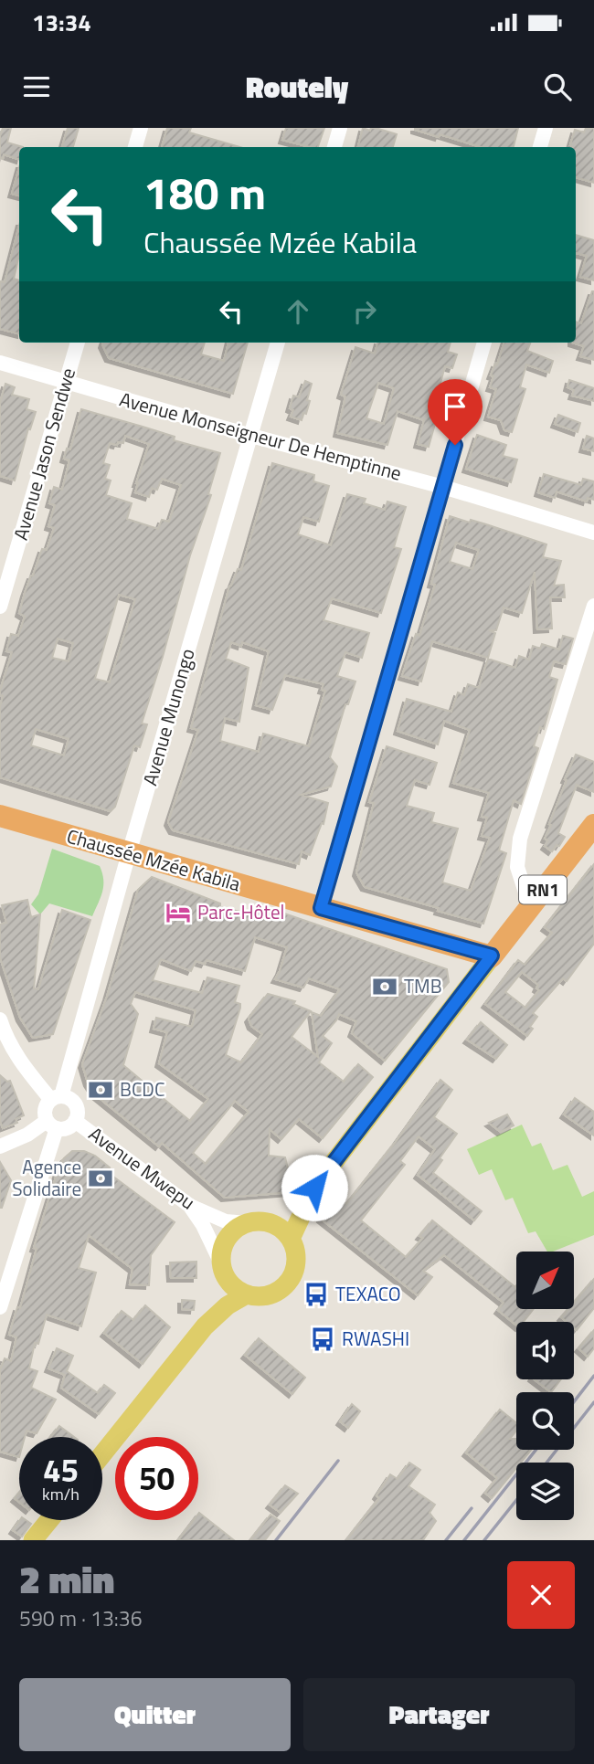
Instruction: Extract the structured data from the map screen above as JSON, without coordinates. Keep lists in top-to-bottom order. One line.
{"streets":{"highway":["Chaussée Mzée Kabila","RN1"],"street":["Avenue Monseigneur De Hemptinne","Avenue Jason Sendwe","Avenue Munongo","Avenue Mwepu"]},"crossings":[["Avenue Monseigneur De Hemptinne","Avenue Jason Sendwe"],["Avenue Monseigneur De Hemptinne","Avenue Munongo"],["Avenue Munongo","Chaussée Mzée Kabila"],["Avenue Munongo","Avenue Mwepu"],["Chaussée Mzée Kabila","RN1"]],"places":{"hotel":["Parc-Hôtel"],"bank":["TMB","BCDC","Agence Solidaire"],"bus stop":["TEXACO","RWASHI"]},"north":"top right","page":{"status":"13:34","header":"Routely","turn":["180 m","Chaussée Mzée Kabila"],"speed":"45 km/h","limit":"50","heading":["2 min","590 m · 13:36"],"buttons":["Quitter","Partager"]}}
